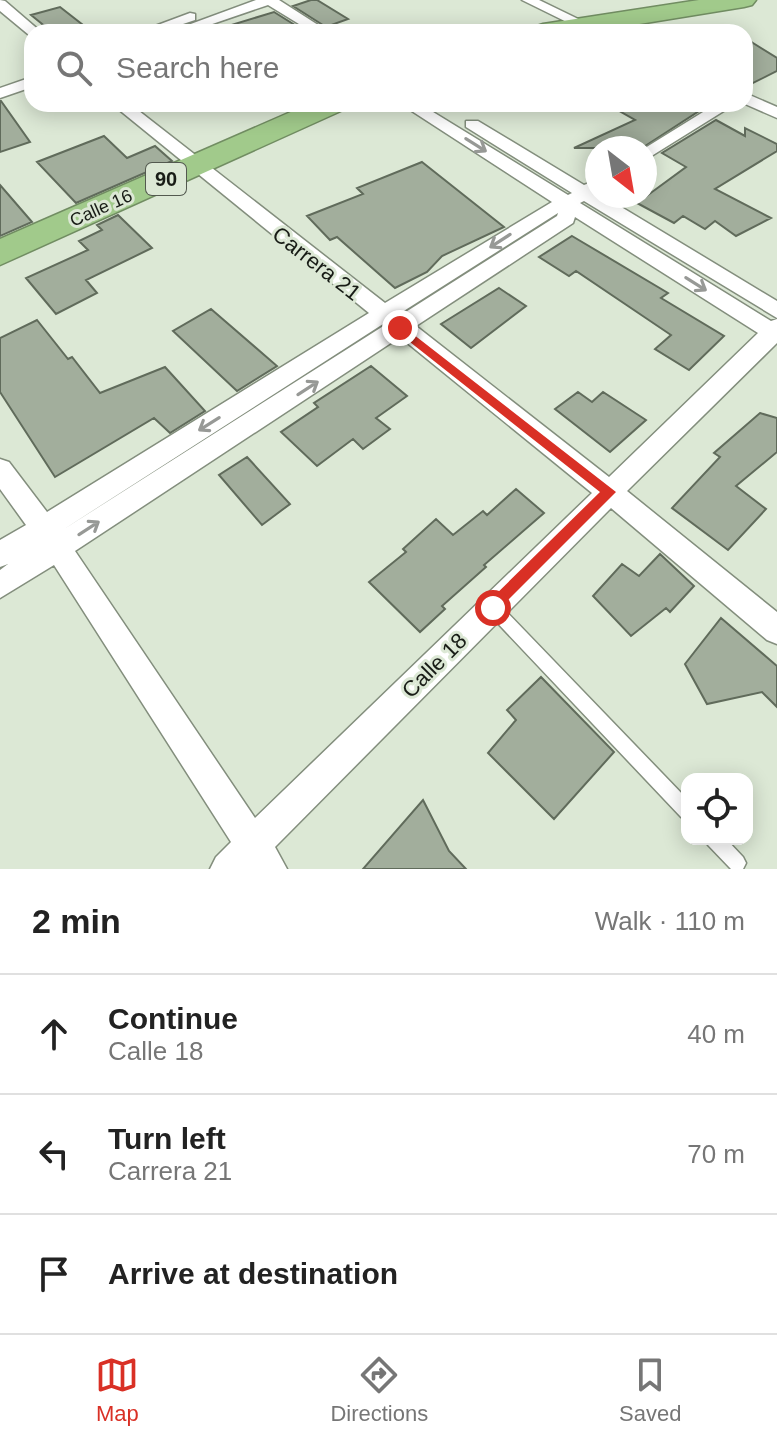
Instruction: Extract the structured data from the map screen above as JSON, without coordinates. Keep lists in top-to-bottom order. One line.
{"streets":{"highway":["90","Calle 16"],"street":["Carrera 21","Calle 18"]},"crossings":[["Calle 16","Carrera 21"],["Carrera 21","Calle 18"]],"north":"bottom right","page":{"search":"Search here","heading":["2 min","Walk · 110 m"],"list":[["Continue","Calle 18","40 m"],["Turn left","Carrera 21","70 m"],"Arrive at destination"],"nav":["Map","Directions","Saved"]}}
